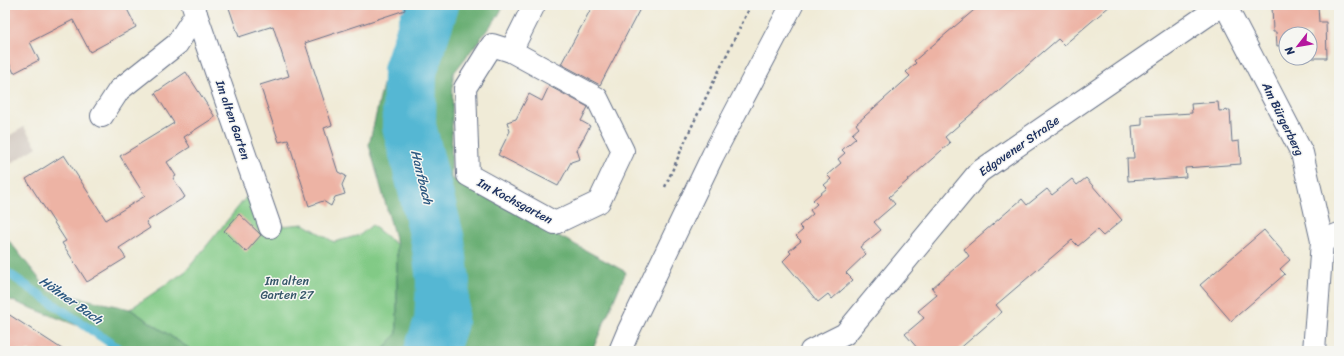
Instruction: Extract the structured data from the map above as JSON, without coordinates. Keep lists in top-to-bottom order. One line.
{"streets":{"street":["Am Bürgerberg","Im alten Garten","Edgovener Straße","Im Kochsgarten"]},"crossings":[["Am Bürgerberg","Edgovener Straße"]],"water":["Hanfbach","Höhner Bach"],"parks":["Im alten Garten 27"],"north":"bottom left"}
